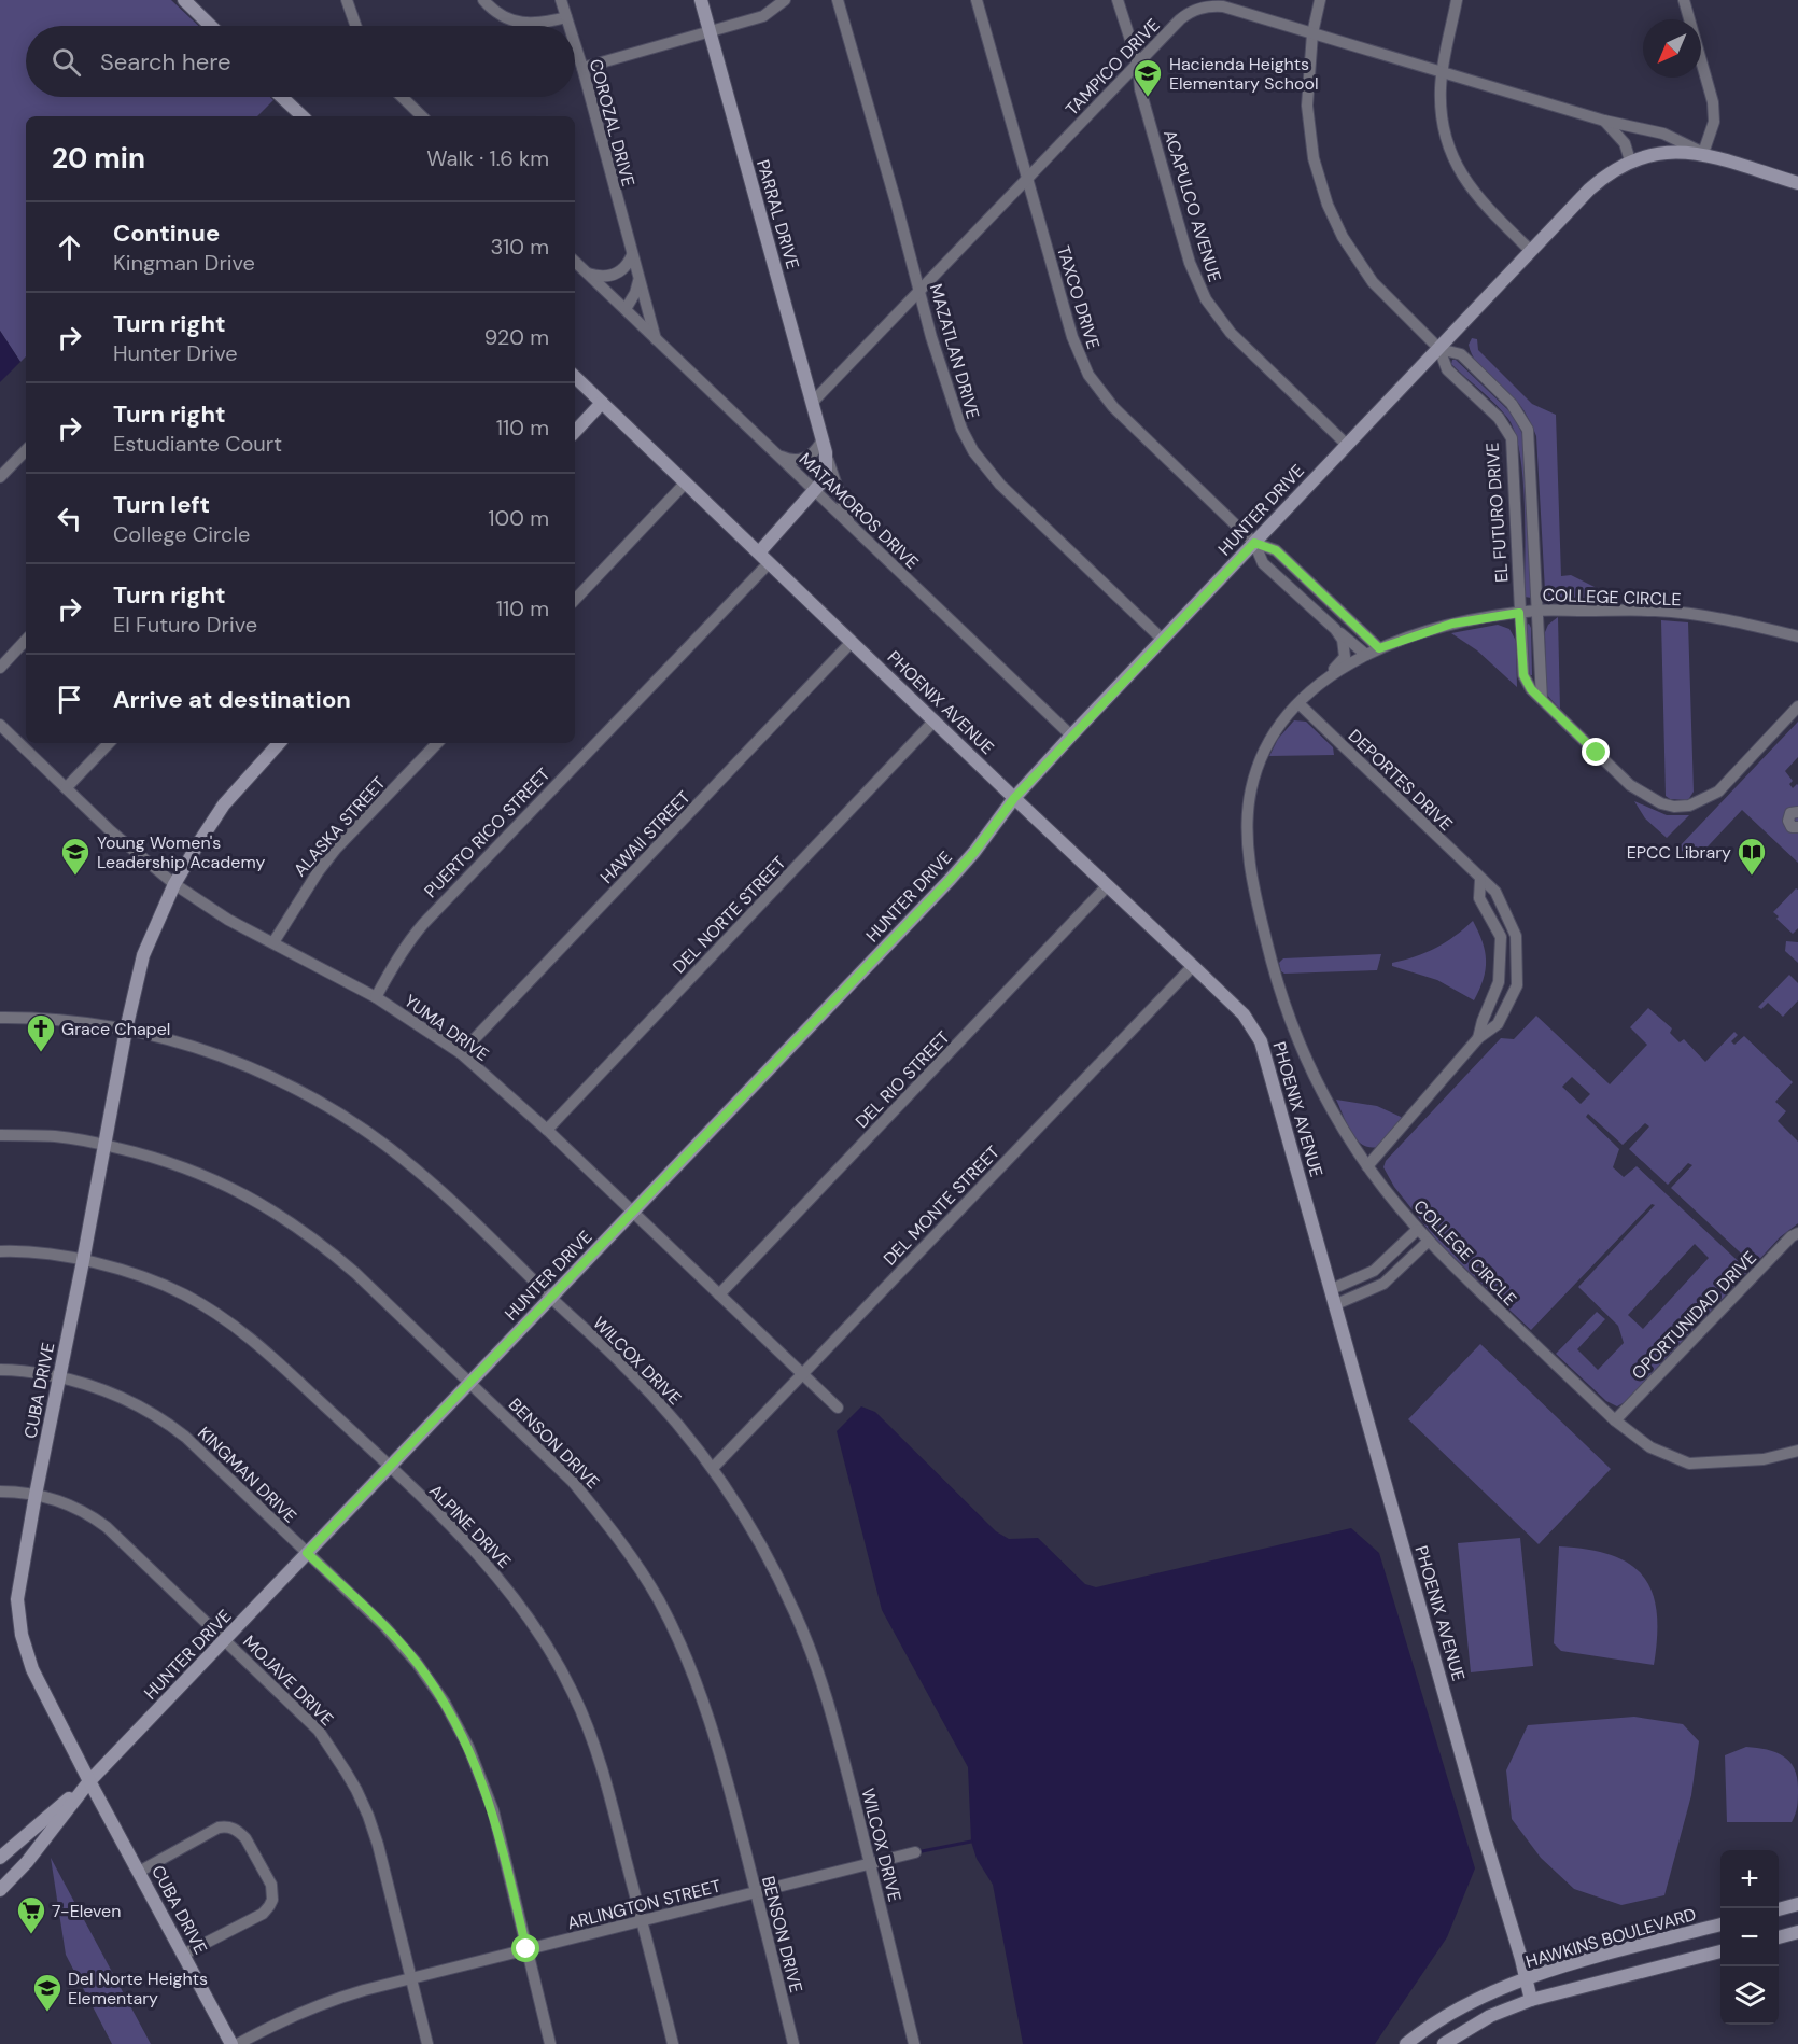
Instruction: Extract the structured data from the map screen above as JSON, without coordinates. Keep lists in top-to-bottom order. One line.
{"streets":{"street":["TAMPICO DRIVE","COROZAL DRIVE","ACAPULCO AVENUE","PARRAL DRIVE","TAXCO DRIVE","MAZATLAN DRIVE","HUNTER DRIVE","MATAMOROS DRIVE","EL FUTURO DRIVE","COLLEGE CIRCLE","PHOENIX AVENUE","DEPORTES DRIVE","ALASKA STREET","PUERTO RICO STREET","HAWAII STREET","DEL NORTE STREET","YUMA DRIVE","DEL RIO STREET","DEL MONTE STREET","OPORTUNIDAD DRIVE","WILCOX DRIVE","CUBA DRIVE","BENSON DRIVE","KINGMAN DRIVE","ALPINE DRIVE","MOJAVE DRIVE","ARLINGTON STREET","HAWKINS BOULEVARD"]},"crossings":[["TAMPICO DRIVE","ACAPULCO AVENUE"],["TAMPICO DRIVE","PARRAL DRIVE"],["TAMPICO DRIVE","TAXCO DRIVE"],["TAMPICO DRIVE","MAZATLAN DRIVE"],["TAMPICO DRIVE","HUNTER DRIVE"],["COROZAL DRIVE","MATAMOROS DRIVE"],["ACAPULCO AVENUE","HUNTER DRIVE"],["PARRAL DRIVE","MATAMOROS DRIVE"],["TAXCO DRIVE","HUNTER DRIVE"],["MAZATLAN DRIVE","HUNTER DRIVE"],["HUNTER DRIVE","MATAMOROS DRIVE"],["HUNTER DRIVE","EL FUTURO DRIVE"],["HUNTER DRIVE","PHOENIX AVENUE"],["HUNTER DRIVE","YUMA DRIVE"],["HUNTER DRIVE","WILCOX DRIVE"],["HUNTER DRIVE","CUBA DRIVE"],["HUNTER DRIVE","BENSON DRIVE"],["HUNTER DRIVE","KINGMAN DRIVE"],["HUNTER DRIVE","ALPINE DRIVE"],["HUNTER DRIVE","MOJAVE DRIVE"],["EL FUTURO DRIVE","COLLEGE CIRCLE"],["COLLEGE CIRCLE","DEPORTES DRIVE"],["COLLEGE CIRCLE","OPORTUNIDAD DRIVE"],["PHOENIX AVENUE","PUERTO RICO STREET"],["PHOENIX AVENUE","HAWAII STREET"],["PHOENIX AVENUE","DEL NORTE STREET"],["PHOENIX AVENUE","DEL RIO STREET"],["PHOENIX AVENUE","DEL MONTE STREET"],["PHOENIX AVENUE","HAWKINS BOULEVARD"],["ALASKA STREET","YUMA DRIVE"],["PUERTO RICO STREET","YUMA DRIVE"],["HAWAII STREET","YUMA DRIVE"],["DEL NORTE STREET","YUMA DRIVE"],["YUMA DRIVE","DEL RIO STREET"],["YUMA DRIVE","DEL MONTE STREET"],["YUMA DRIVE","CUBA DRIVE"],["DEL MONTE STREET","WILCOX DRIVE"],["WILCOX DRIVE","CUBA DRIVE"],["WILCOX DRIVE","ARLINGTON STREET"],["CUBA DRIVE","BENSON DRIVE"],["CUBA DRIVE","KINGMAN DRIVE"],["CUBA DRIVE","ALPINE DRIVE"],["CUBA DRIVE","MOJAVE DRIVE"],["BENSON DRIVE","ARLINGTON STREET"],["KINGMAN DRIVE","ARLINGTON STREET"],["ALPINE DRIVE","ARLINGTON STREET"],["MOJAVE DRIVE","ARLINGTON STREET"]],"places":{"school or university":["Hacienda Heights Elementary School","Young Women's Leadership Academy","Del Norte Heights Elementary"],"library":["EPCC Library"],"church":["Grace Chapel"],"supermarket":["7-Eleven"]},"north":"bottom left","page":{"search":"Search here","heading":["20 min","Walk · 1.6 km"],"list":[["Continue","Kingman Drive","310 m"],["Turn right","Hunter Drive","920 m"],["Turn right","Estudiante Court","110 m"],["Turn left","College Circle","100 m"],["Turn right","El Futuro Drive","110 m"],"Arrive at destination"],"map_buttons":["+","−"]}}
